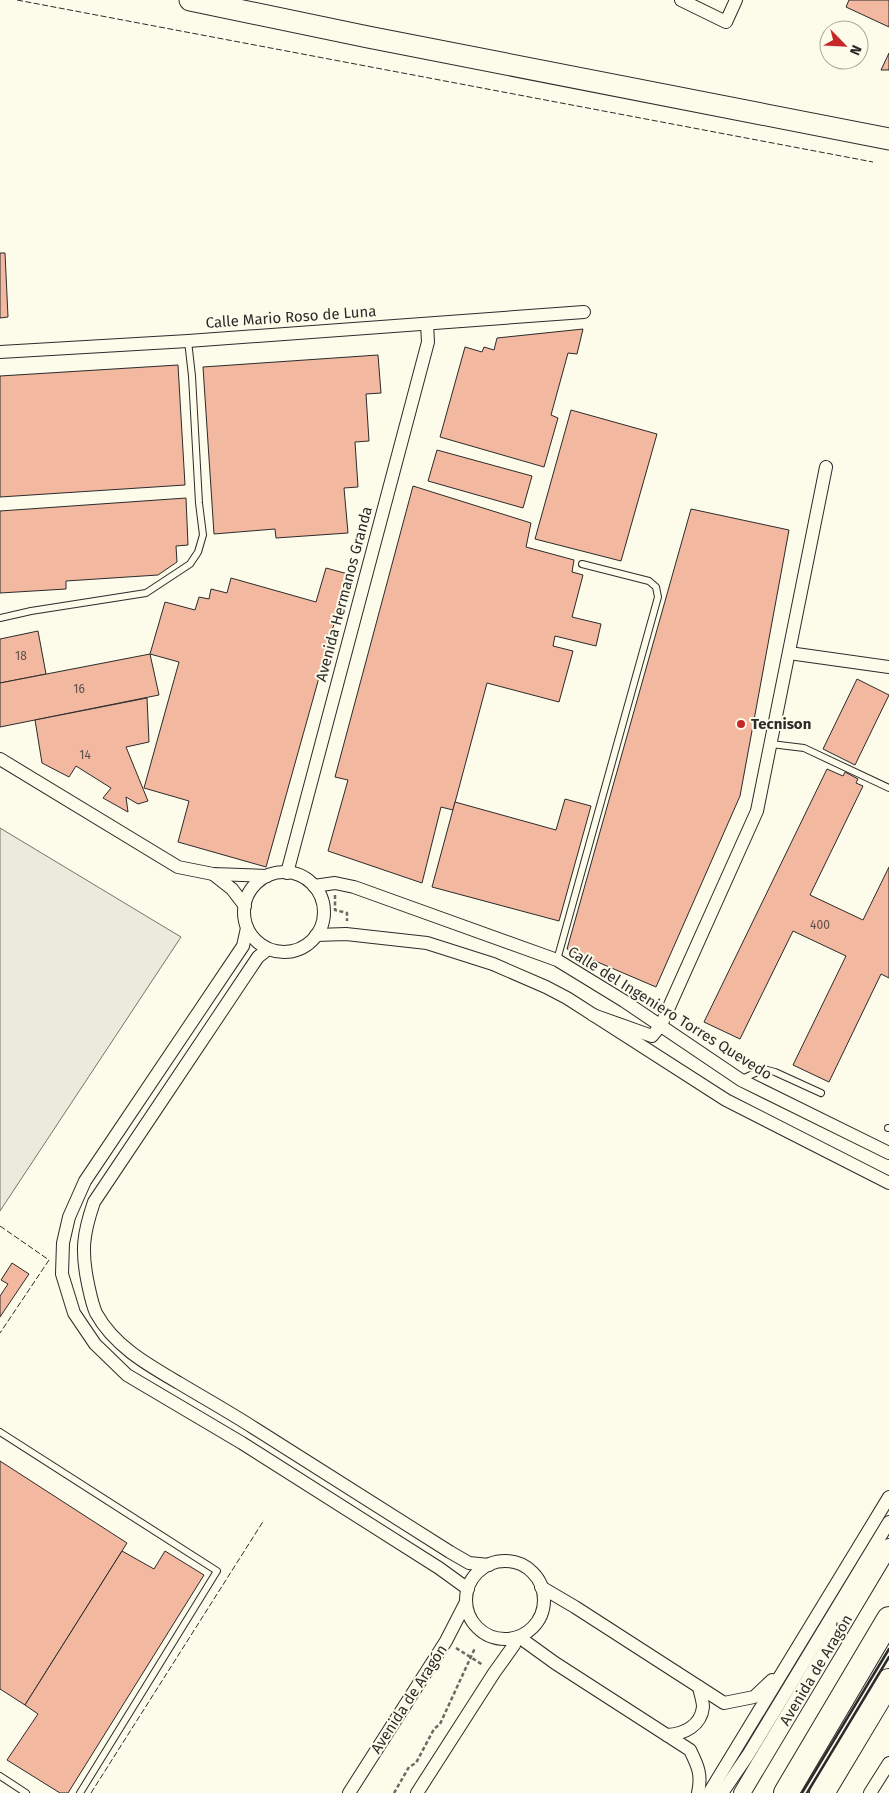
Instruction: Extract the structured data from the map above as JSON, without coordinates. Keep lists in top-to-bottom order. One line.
{"streets":{"street":["Calle Mario Roso de Luna","Avenida Hermanos Granda","Calle del Ingeniero Torres Quevedo","Avenida de Aragón"]},"crossings":[["Calle Mario Roso de Luna","Avenida Hermanos Granda"],["Avenida Hermanos Granda","Calle del Ingeniero Torres Quevedo"]],"places":["Tecnison"],"house_numbers":["18","16","14","400"],"north":"bottom right"}
